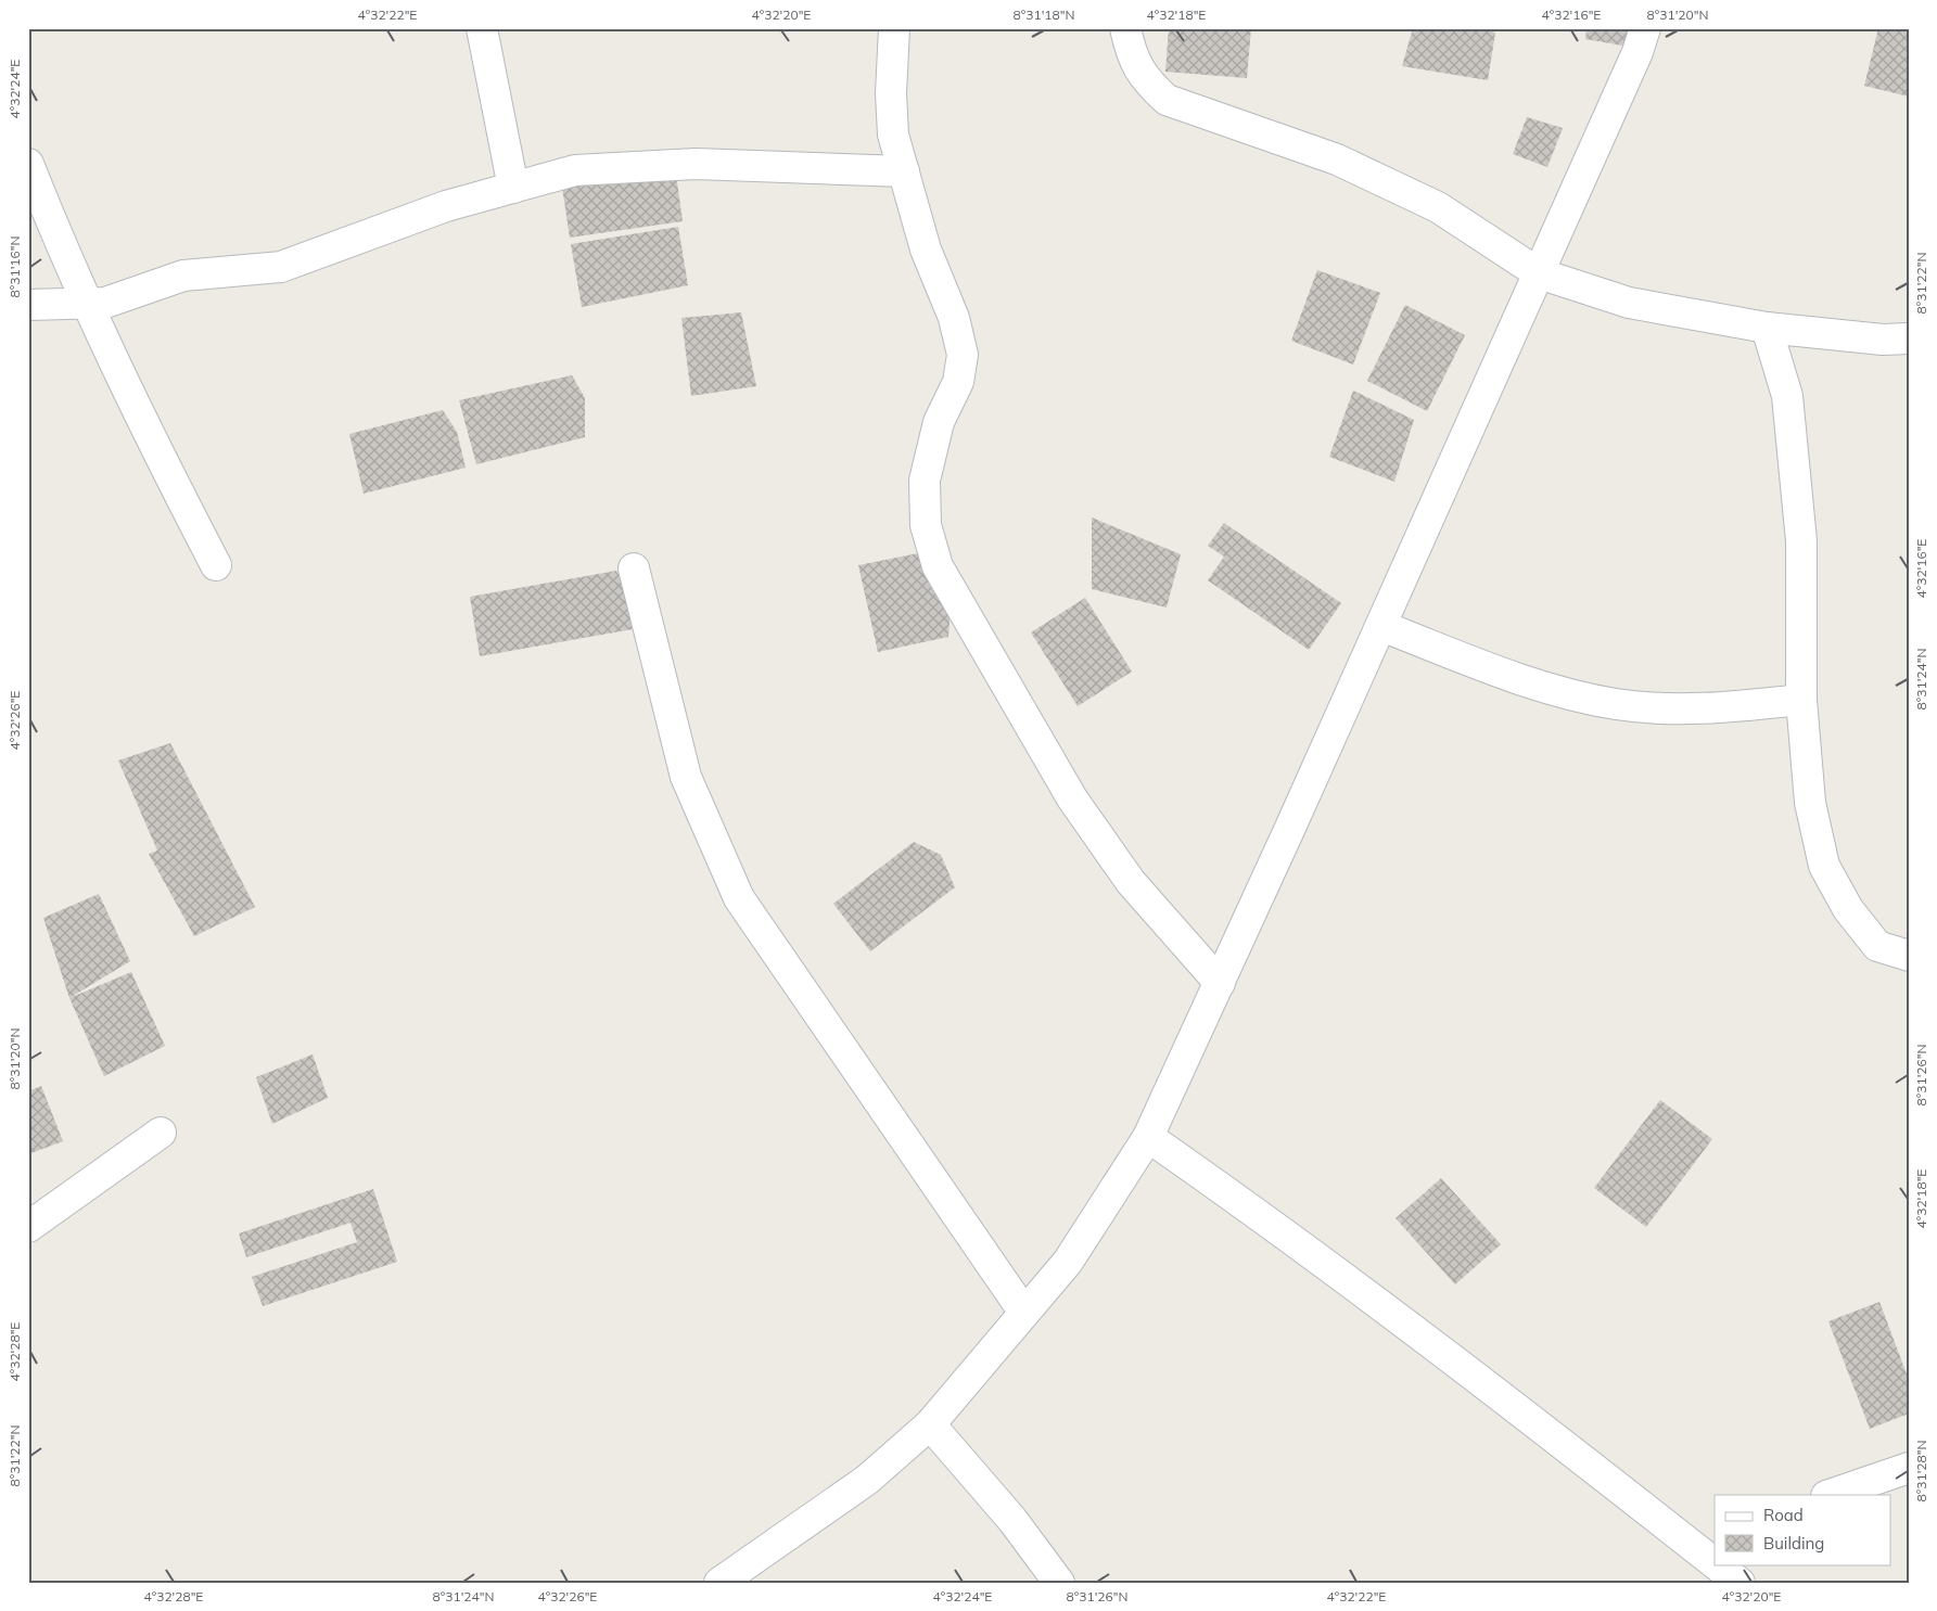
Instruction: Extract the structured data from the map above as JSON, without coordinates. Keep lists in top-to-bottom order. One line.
{"legend":["Road","Building"],"coordinates":["4°32'22\"E","4°32'20\"E","8°31'18\"N","4°32'18\"E","4°32'16\"E","8°31'20\"N","4°32'24\"E","8°31'16\"N","8°31'22\"N","8°31'24\"N","4°32'26\"E","8°31'26\"N","4°32'28\"E","8°31'28\"N"]}
